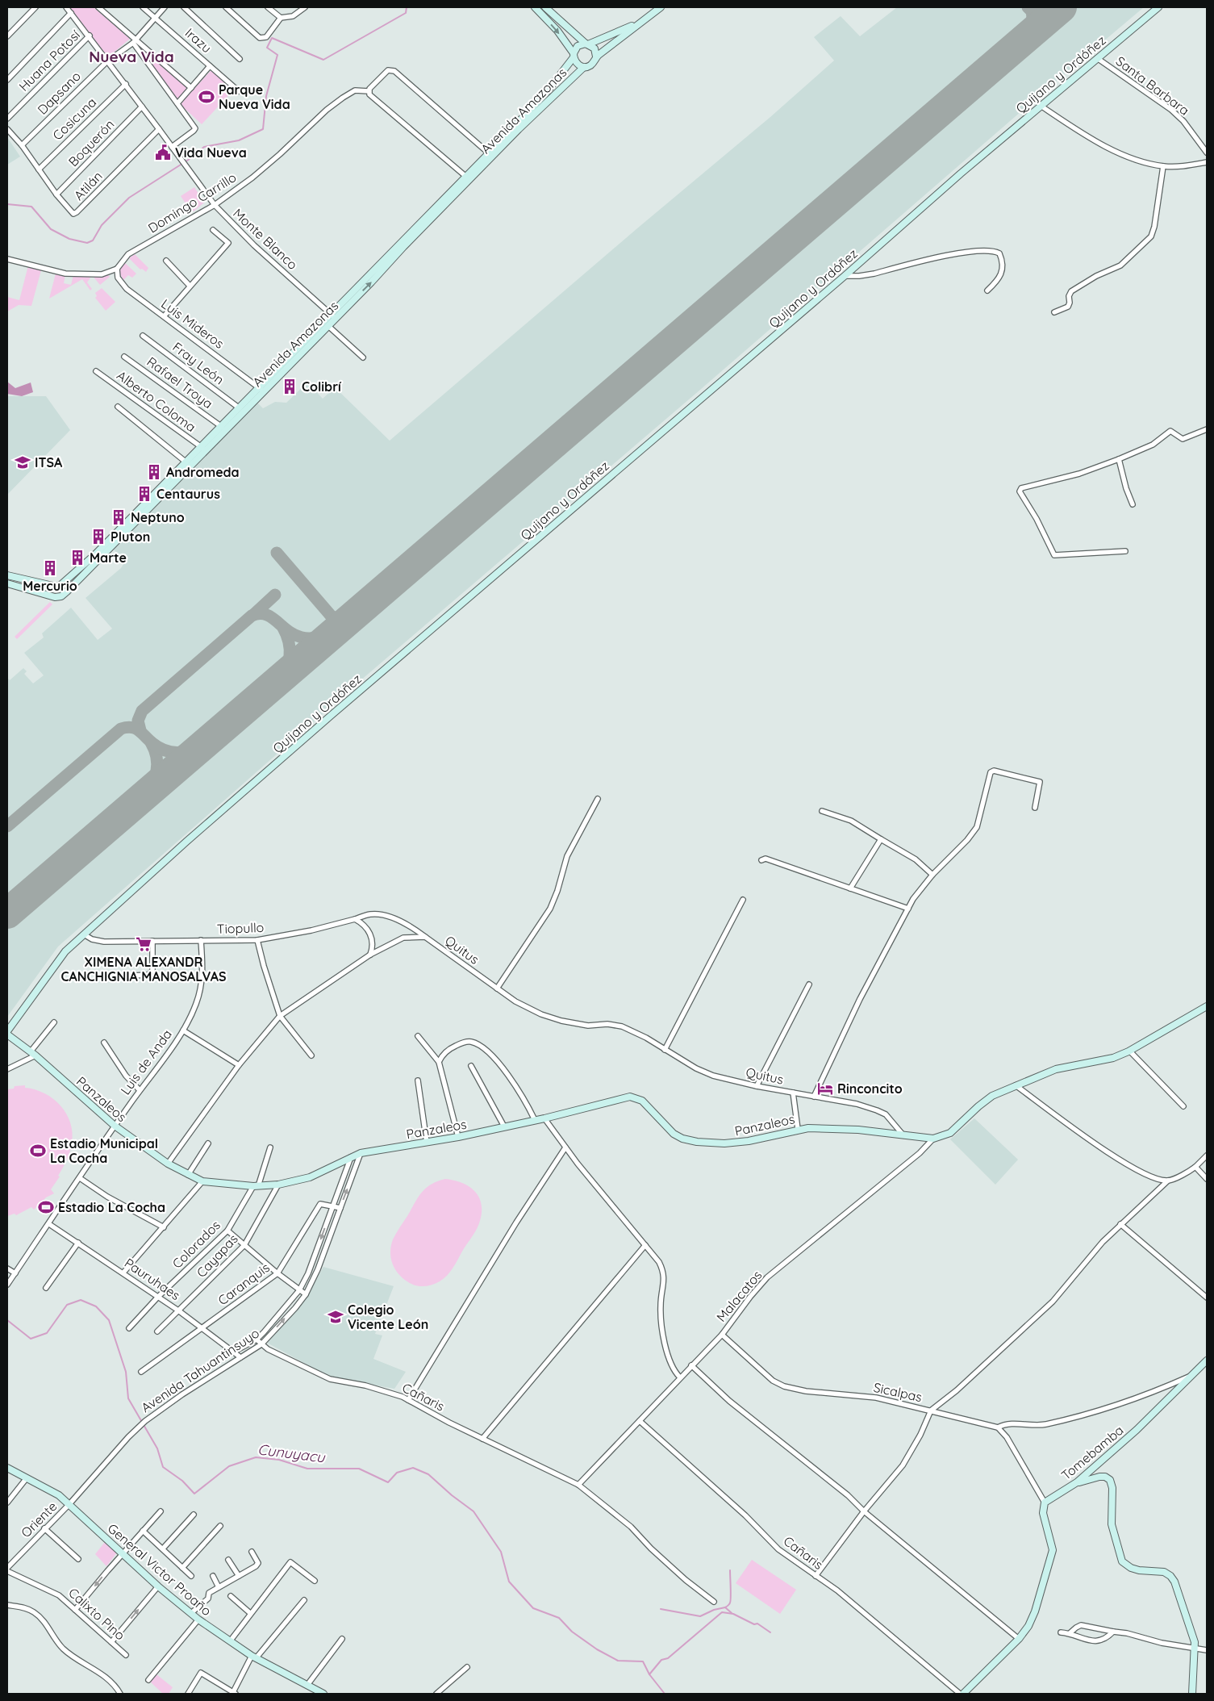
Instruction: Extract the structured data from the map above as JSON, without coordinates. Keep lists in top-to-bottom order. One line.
{"streets":{"street":["Irazu","Huana Potosí","Quijano y Ordóñez","Santa Barbara","Dapsano","Avenida Amazonas","Cosicuna","Boquerón","Atilán","Domingo Carrillo","Monte Blanco","Luis Mideros","Fray León","Rafael Troya","Alberto Coloma","Tiopullo","Quitus","Luis de Anda","Panzaleos","Colorados","Cayapas","Pauruhaes","Caranquis","Malacatos","Avenida Tahuantinsuyo","Sicalpas","Cañaris","Tomebamba","Oriente","General Victor Proaño","Calixto Pino"]},"crossings":[["Irazu","Dapsano"],["Quijano y Ordóñez","Santa Barbara"],["Quijano y Ordóñez","Tiopullo"],["Dapsano","Atilán"],["Avenida Amazonas","Monte Blanco"],["Avenida Amazonas","Luis Mideros"],["Avenida Amazonas","Fray León"],["Avenida Amazonas","Rafael Troya"],["Avenida Amazonas","Alberto Coloma"],["Cosicuna","Atilán"],["Boquerón","Atilán"],["Domingo Carrillo","Monte Blanco"],["Domingo Carrillo","Luis Mideros"],["Tiopullo","Quitus"],["Tiopullo","Luis de Anda"],["Quitus","Panzaleos"],["Luis de Anda","Panzaleos"],["Luis de Anda","Pauruhaes"],["Panzaleos","Colorados"],["Panzaleos","Cayapas"],["Panzaleos","Malacatos"],["Panzaleos","Avenida Tahuantinsuyo"],["Colorados","Pauruhaes"],["Cayapas","Pauruhaes"],["Pauruhaes","Caranquis"],["Pauruhaes","Avenida Tahuantinsuyo"],["Caranquis","Avenida Tahuantinsuyo"],["Malacatos","Sicalpas"],["Malacatos","Cañaris"],["Avenida Tahuantinsuyo","Cañaris"],["Avenida Tahuantinsuyo","Oriente"],["Avenida Tahuantinsuyo","General Victor Proaño"],["Oriente","General Victor Proaño"]],"districts":["Nueva Vida"],"water":["Cunuyacu"],"places":{"sports":["Parque Nueva Vida","Estadio Municipal La Cocha","Estadio La Cocha"],"public building":["Vida Nueva"],"building":["Colibrí","Andromeda","Centaurus","Neptuno","Pluton","Marte","Mercurio"],"school or university":["ITSA","Colegio Vicente León"],"supermarket":["XIMENA ALEXANDR CANCHIGNIA MANOSALVAS"],"hotel":["Rinconcito"]}}
